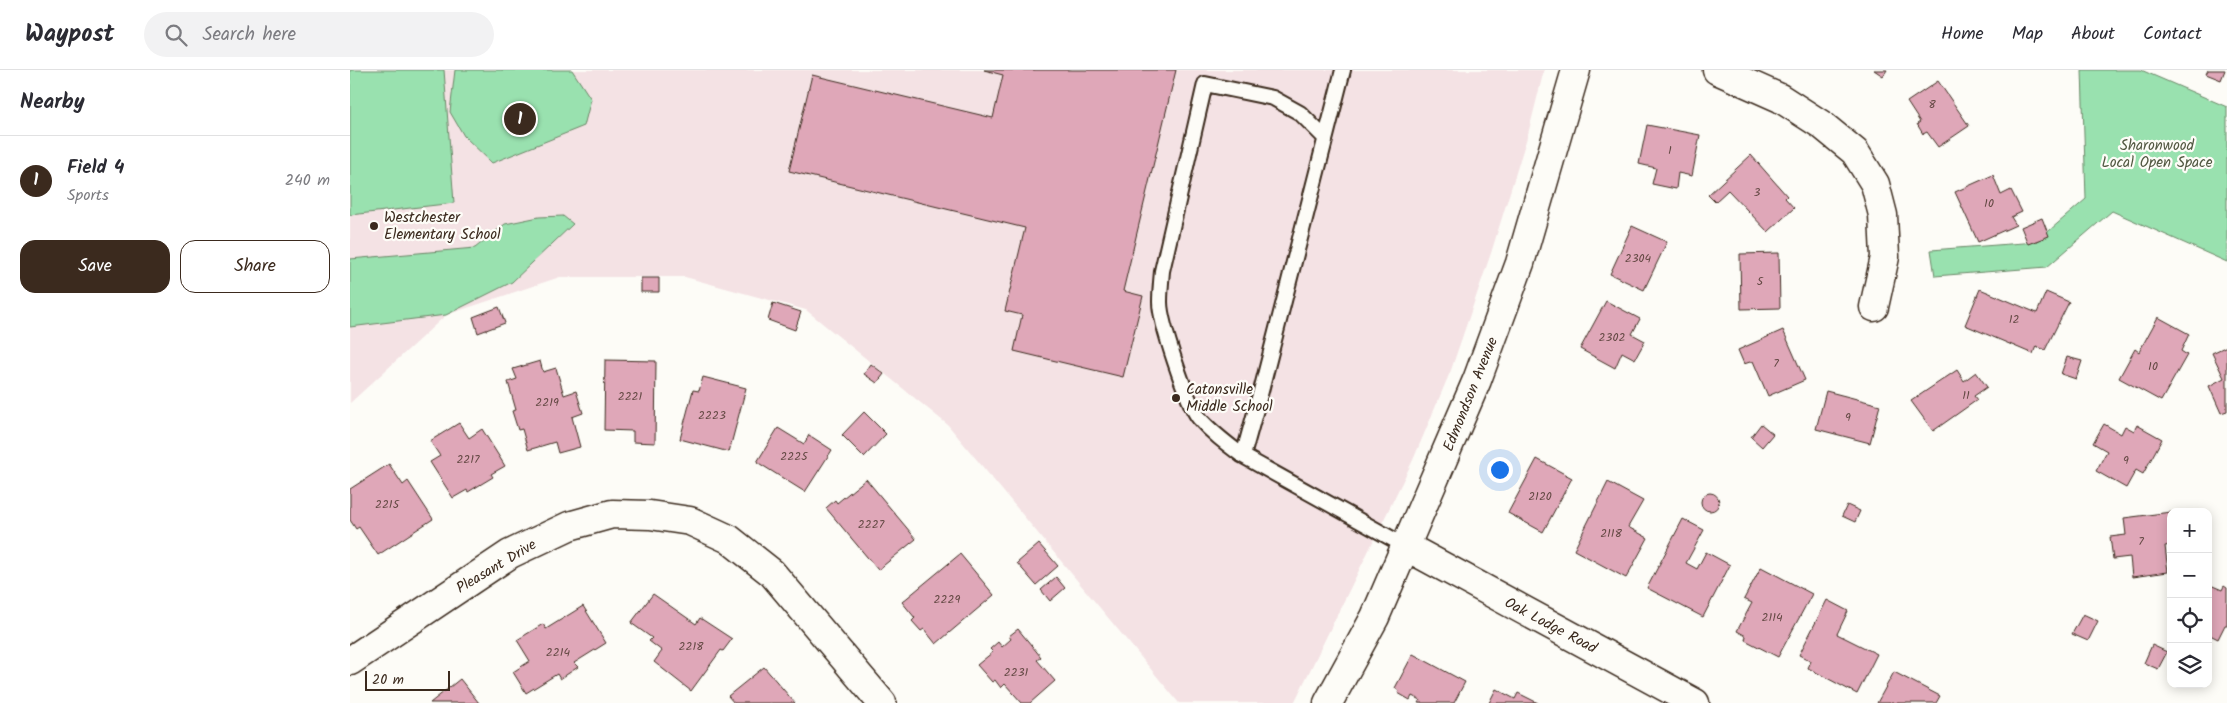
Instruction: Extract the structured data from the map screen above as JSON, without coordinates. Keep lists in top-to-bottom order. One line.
{"streets":{"street":["Edmondson Avenue","Pleasant Drive","Oak Lodge Road"]},"crossings":[["Edmondson Avenue","Oak Lodge Road"]],"parks":["Sharonwood Local Open Space"],"places":["Westchester Elementary School","Catonsville Middle School"],"house_numbers":["8","1","3","10","2304","5","12","2302","7","10","11","2221","2219","2223","9","2225","2217","9","2120","2215","2227","2118","7","2229","2114","2218","2214","2231"],"scale_bar":"20 m","page":{"header":"Waypost","search":"Search here","nav":["Home","Map","About","Contact"],"heading":"Nearby","pins":"1","list":[{"mark":"1","name":"Field 4","note":"Sports","value":"240 m"}],"buttons":["Save","Share"],"map_buttons":["+","−"],"scale":"20 m"}}
